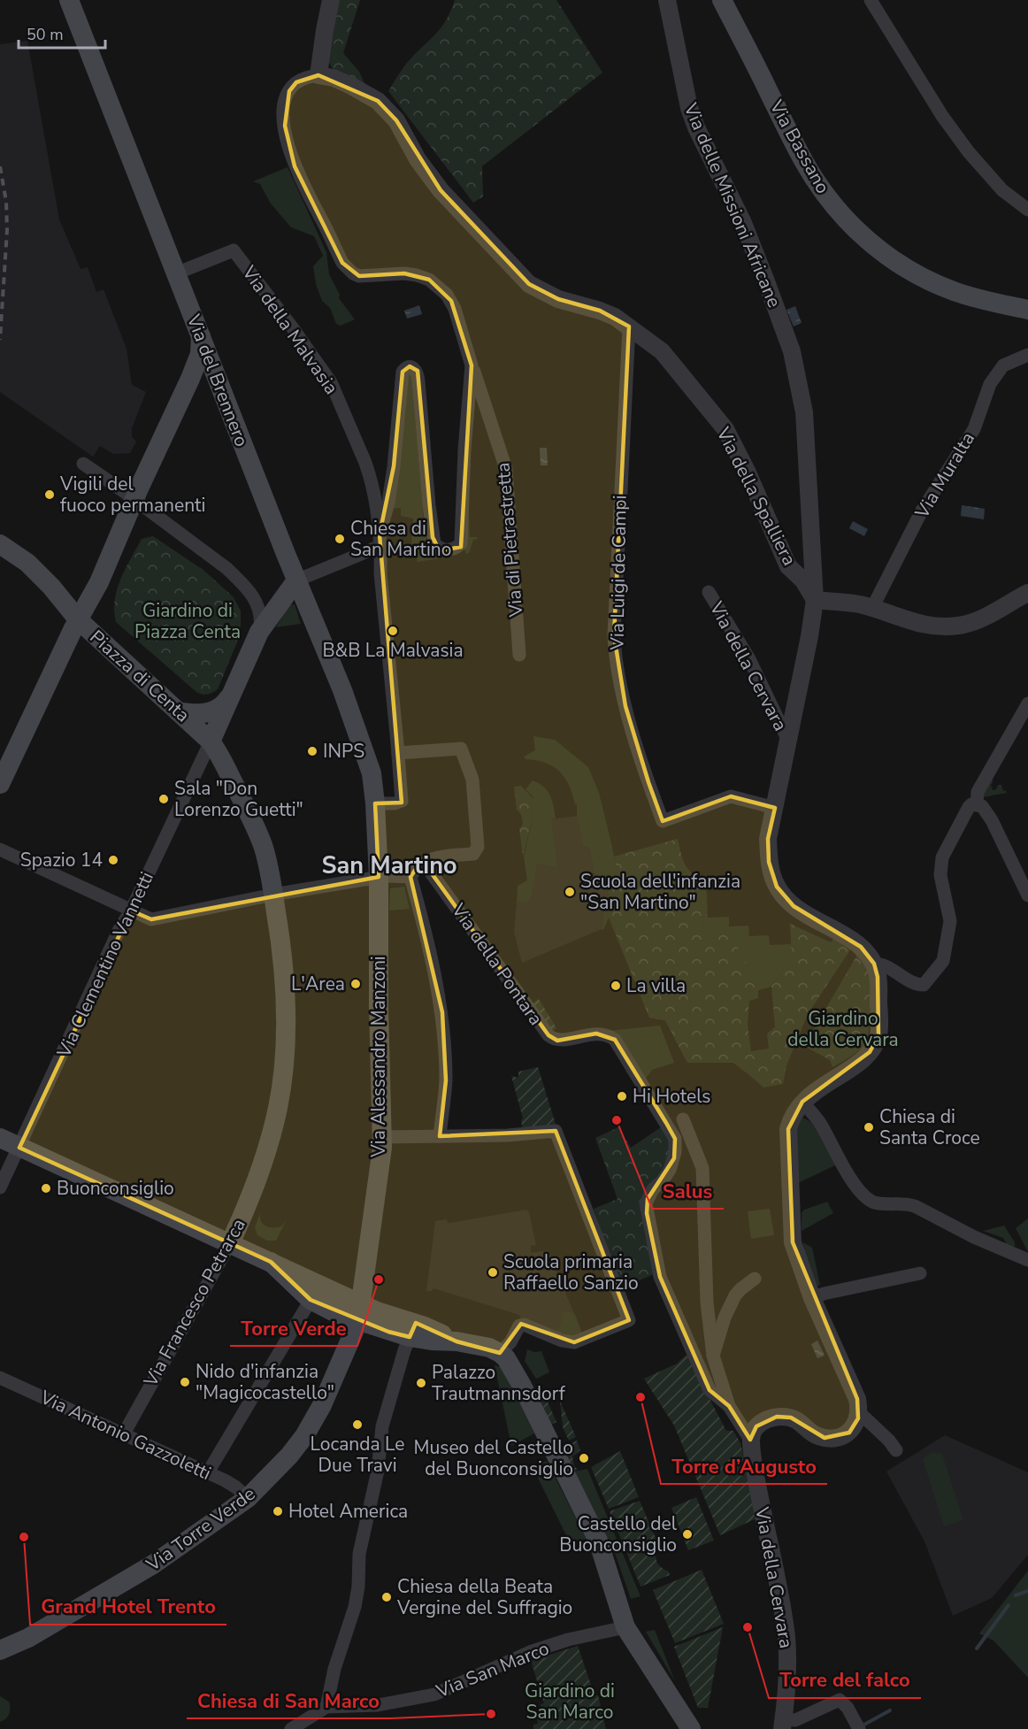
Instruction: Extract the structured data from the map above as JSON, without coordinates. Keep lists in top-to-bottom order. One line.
{"streets":{"main road":["Via Bassano","Via del Brennero","Piazza di Centa","Via Alessandro Manzoni","Via Francesco Petrarca","Via Torre Verde"],"street":["Via delle Missioni Africane","Via della Malvasia","Via Muralta","Via della Spalliera","Via di Pietrastretta","Via Luigi de Campi","Via della Cervara","Via Clementino Vannetti","Via della Pontara","Via Antonio Gazzoletti","Via San Marco"]},"crossings":[["Via delle Missioni Africane","Via della Spalliera"],["Via delle Missioni Africane","Via della Cervara"],["Via della Malvasia","Via del Brennero"],["Via della Malvasia","Via di Pietrastretta"],["Via della Malvasia","Via Alessandro Manzoni"],["Via del Brennero","Piazza di Centa"],["Via del Brennero","Via Alessandro Manzoni"],["Via della Spalliera","Via di Pietrastretta"],["Via della Spalliera","Via Luigi de Campi"],["Via della Spalliera","Via della Cervara"],["Via Luigi de Campi","Via della Cervara"],["Piazza di Centa","Via Clementino Vannetti"],["Piazza di Centa","Via Francesco Petrarca"],["Via Clementino Vannetti","Via Francesco Petrarca"],["Via Alessandro Manzoni","Via Torre Verde"],["Via Francesco Petrarca","Via Antonio Gazzoletti"],["Via Antonio Gazzoletti","Via Torre Verde"]],"districts":["San Martino"],"parks":["Giardino di Piazza Centa","Giardino della Cervara","Giardino di San Marco"],"places":["Vigili del fuoco permanenti","Chiesa di San Martino","B&B La Malvasia","INPS","Sala \"Don Lorenzo Guetti\"","Spazio 14","Scuola dell'infanzia \"San Martino\"","L'Area","La villa","Hi Hotels","Salus","Chiesa di Santa Croce","Buonconsiglio","Scuola primaria Raffaello Sanzio","Torre Verde","Nido d'infanzia \"Magicocastello\"","Palazzo Trautmannsdorf","Torre d’Augusto","Locanda Le Due Travi","Museo del Castello del Buonconsiglio","Hotel America","Castello del Buonconsiglio","Grand Hotel Trento","Chiesa della Beata Vergine del Suffragio","Torre del falco","Chiesa di San Marco"],"scale_bar":"50 m"}
